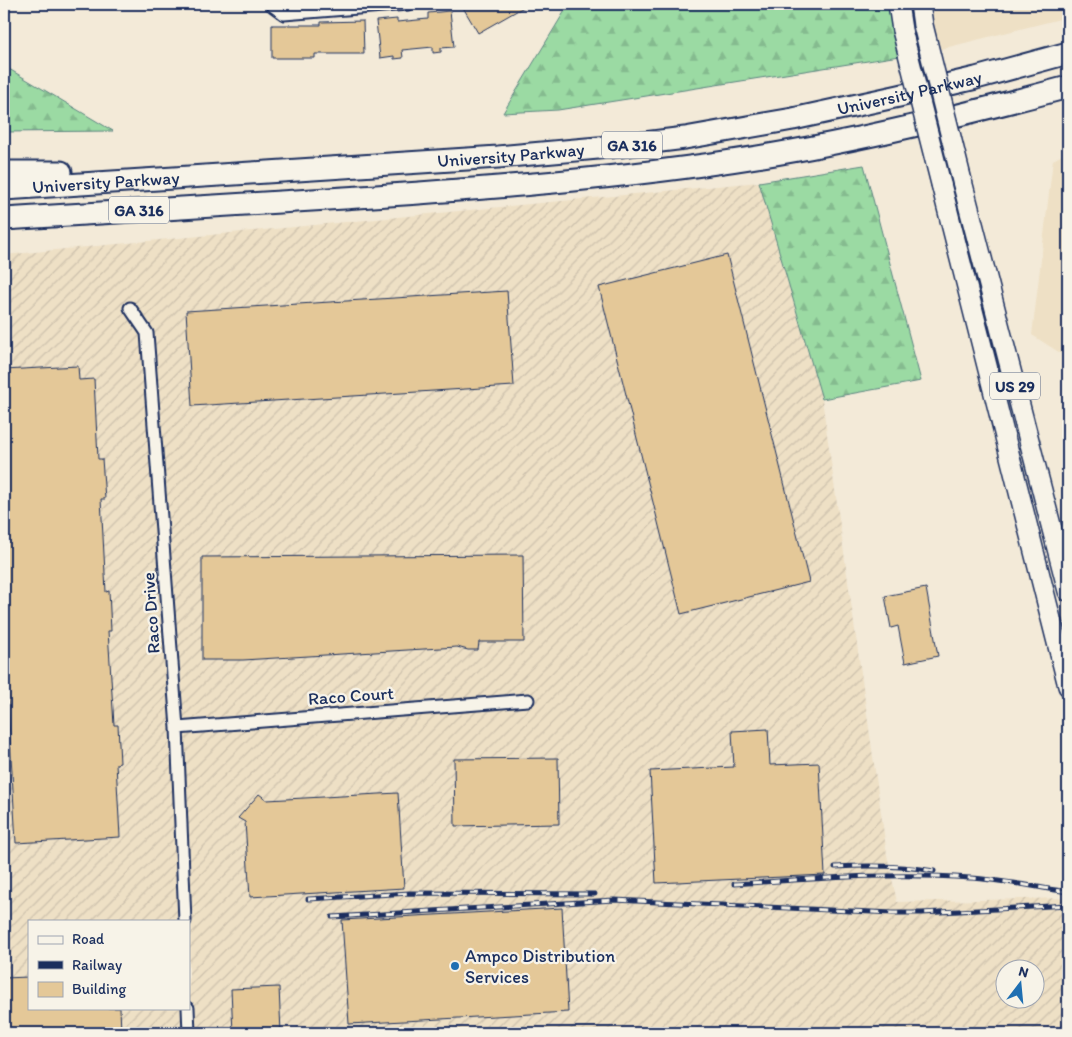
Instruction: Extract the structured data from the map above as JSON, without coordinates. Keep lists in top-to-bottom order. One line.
{"streets":{"highway":["University Parkway","GA 316"],"main road":["US 29"],"street":["Raco Drive","Raco Court"]},"crossings":[["Raco Drive","Raco Court"]],"places":["Ampco Distribution Services"],"legend":["Road","Railway","Building"],"north":"top"}
